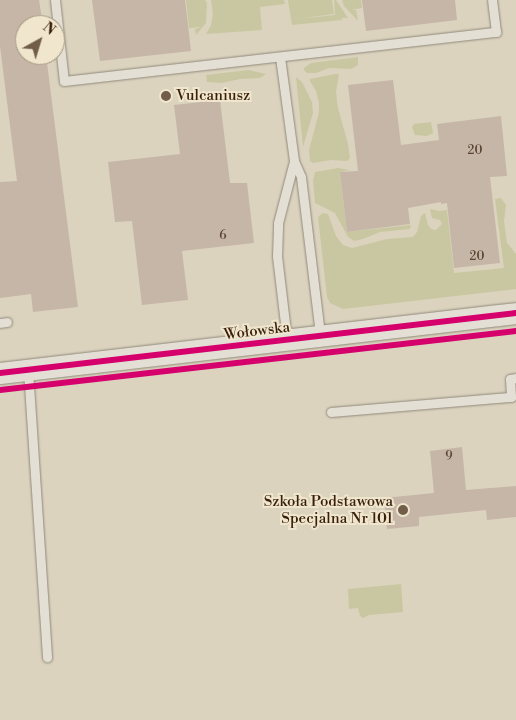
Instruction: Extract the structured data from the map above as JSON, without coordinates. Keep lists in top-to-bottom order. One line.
{"streets":{"street":["Wołowska"]},"places":["Vulcaniusz","Szkoła Podstawowa Specjalna Nr 101"],"house_numbers":["20","6","20","9"],"north":"top right"}
